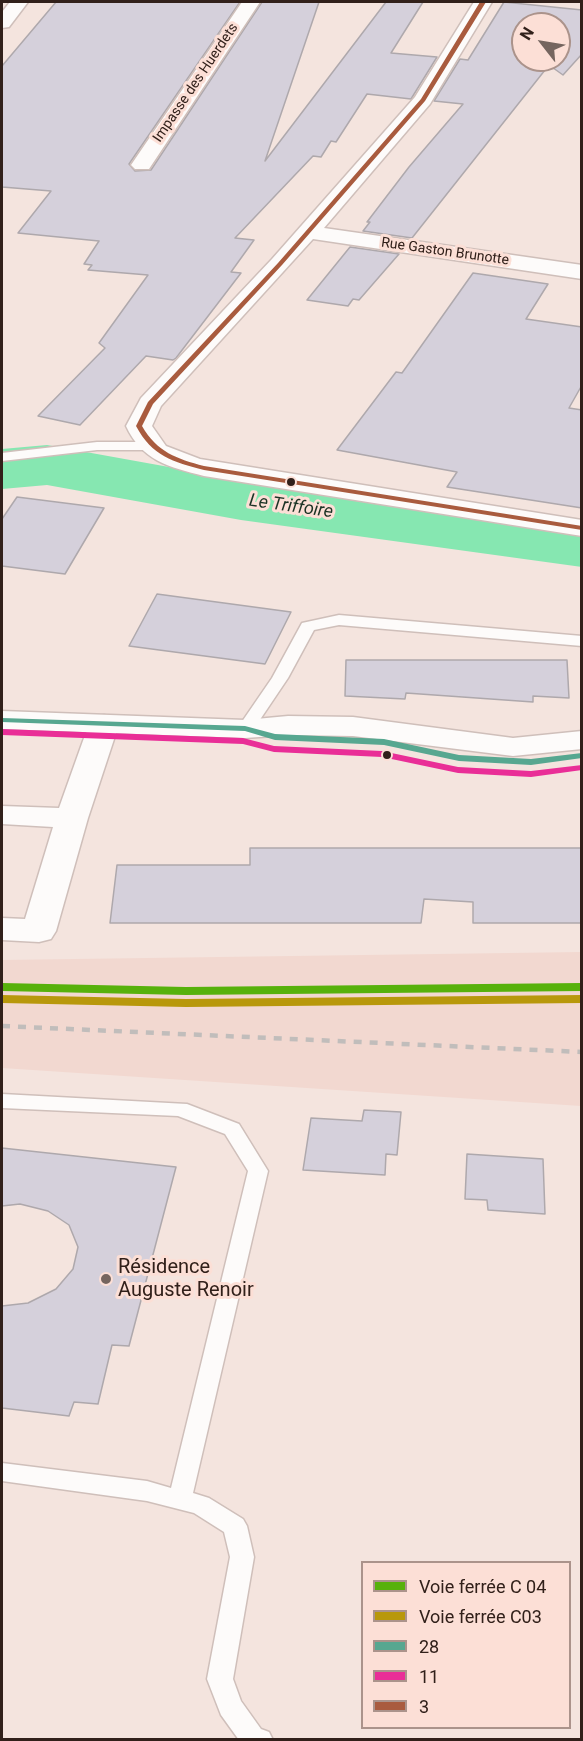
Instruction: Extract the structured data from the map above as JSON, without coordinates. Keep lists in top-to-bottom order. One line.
{"streets":{"street":["Impasse des Huerdets","Rue Gaston Brunotte"]},"water":["Le Triffoire"],"places":["Résidence Auguste Renoir"],"lines":["transit line 3","transit line 28","transit line 11","rail line C03"],"legend":["Voie ferrée C 04","Voie ferrée C03","28","11","3"],"north":"top left"}
